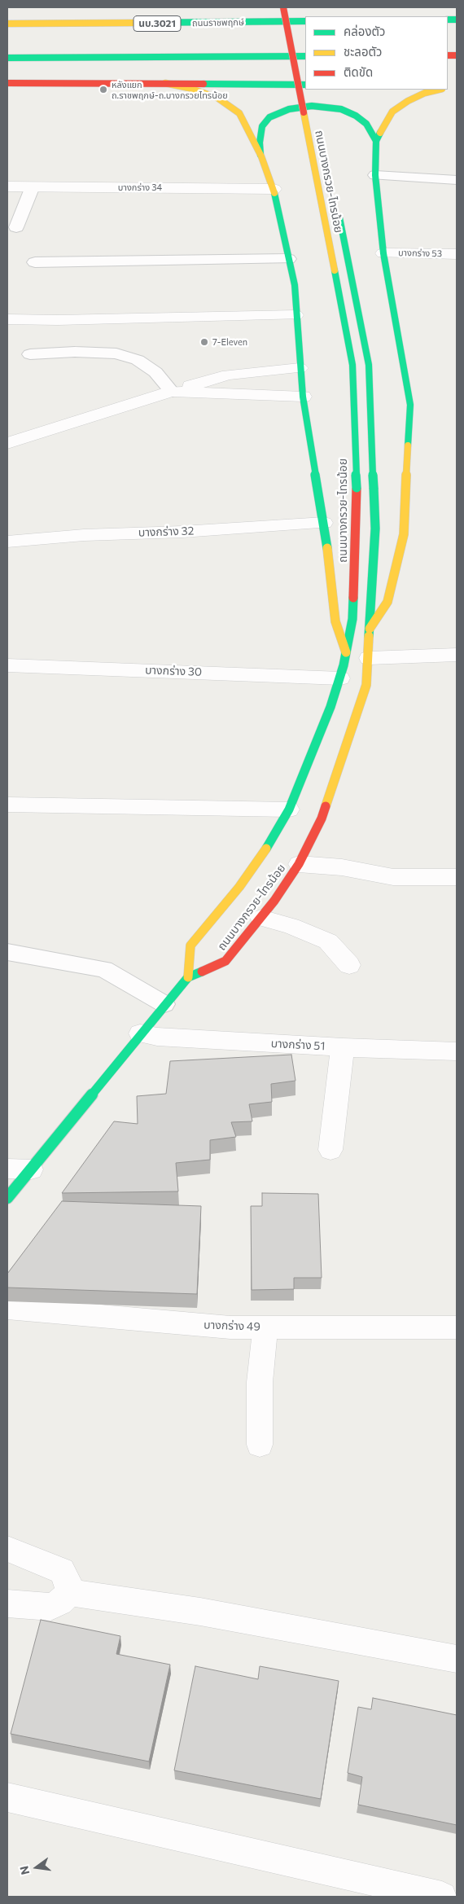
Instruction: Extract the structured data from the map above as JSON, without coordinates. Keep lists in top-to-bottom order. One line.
{"streets":{"main road":["ถนนราชพฤกษ์","นบ.3021","ถนนบางกรวย-ไทรน้อย"],"street":["บางกร่าง 34","บางกร่าง 53","บางกร่าง 32","บางกร่าง 30","บางกร่าง 51","บางกร่าง 49"]},"crossings":[["ถนนบางกรวย-ไทรน้อย","บางกร่าง 30"],["ถนนบางกรวย-ไทรน้อย","บางกร่าง 51"]],"places":["หลังแยก ถ.ราชพฤกษ์-ถ.บางกรวยไทรน้อย","7-Eleven"],"legend":["คล่องตัว","ชะลอตัว","ติดขัด"],"north":"left"}
